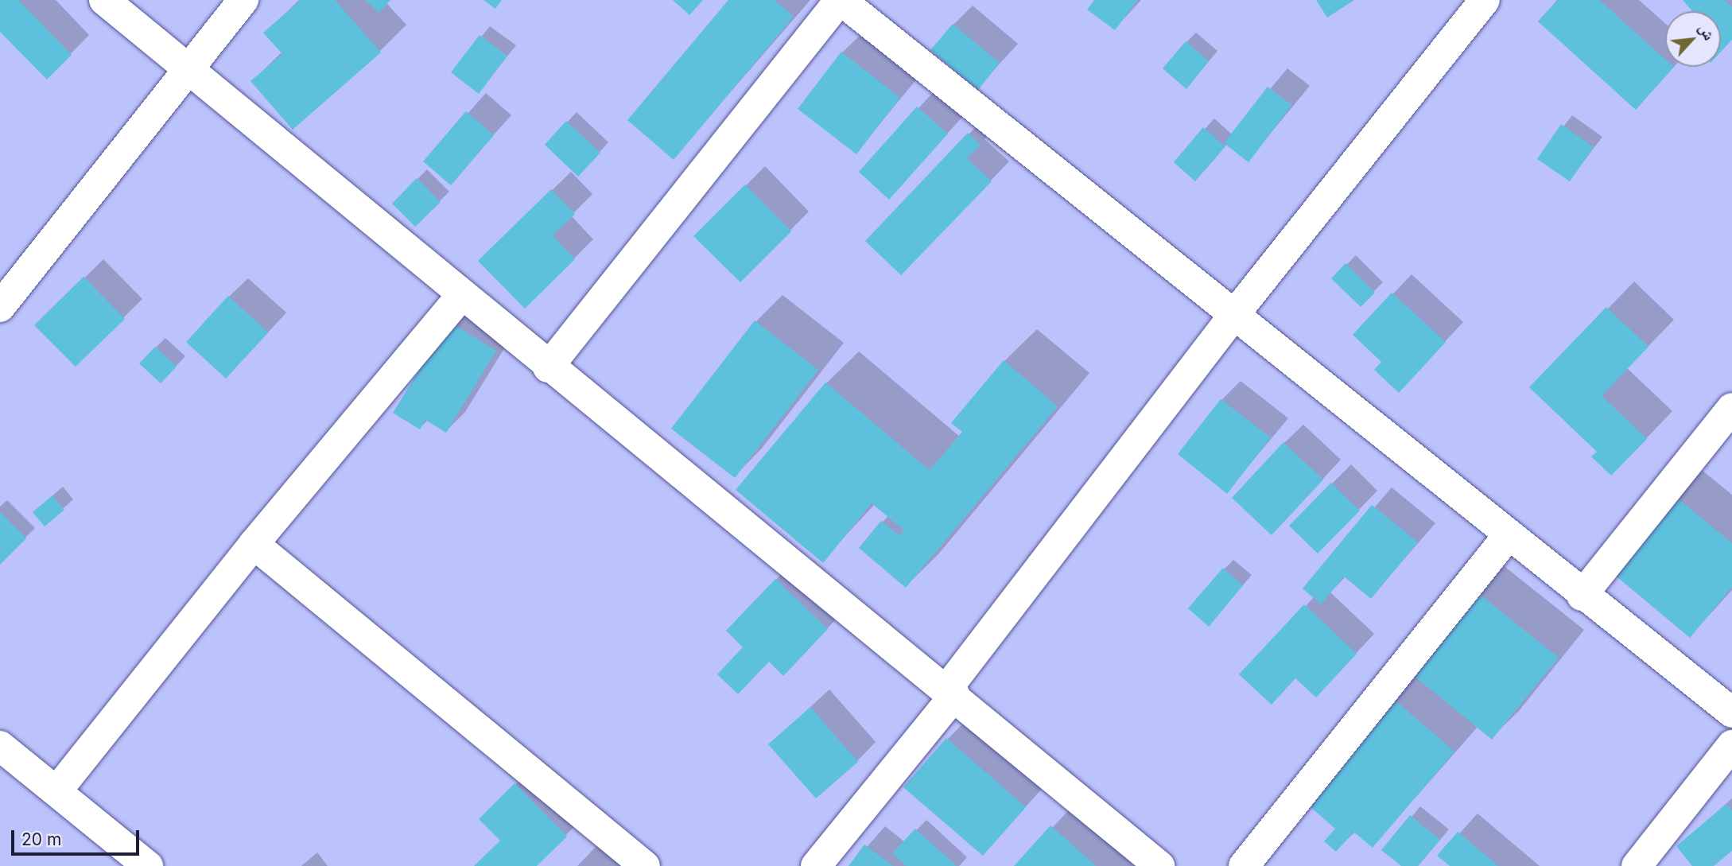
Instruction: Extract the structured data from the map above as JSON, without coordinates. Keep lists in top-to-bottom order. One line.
{"scale_bar":"20 m","north":"top right"}
